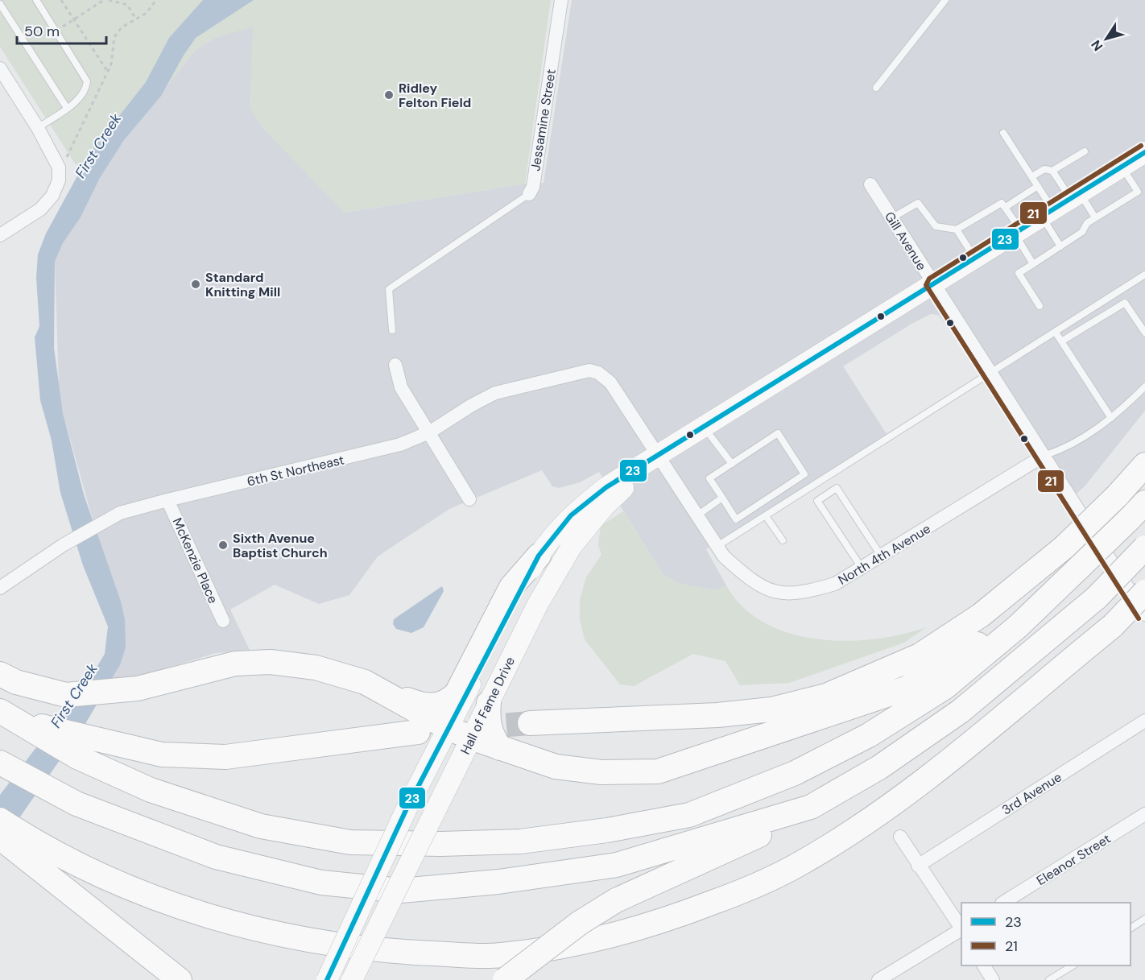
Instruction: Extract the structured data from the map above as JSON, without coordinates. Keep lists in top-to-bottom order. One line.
{"streets":{"main road":["Hall of Fame Drive"],"street":["Jessamine Street","Gill Avenue","6th St Northeast","North 4th Avenue","McKenzie Place","3rd Avenue","Eleanor Street"]},"crossings":[["Gill Avenue","North 4th Avenue"],["Gill Avenue","Hall of Fame Drive"],["6th St Northeast","North 4th Avenue"],["6th St Northeast","McKenzie Place"],["North 4th Avenue","Hall of Fame Drive"]],"water":["First Creek"],"places":["Ridley Felton Field","Standard Knitting Mill","Sixth Avenue Baptist Church"],"lines":["transit line 21","transit line 23"],"legend":["23","21"],"scale_bar":"50 m","north":"bottom left"}
